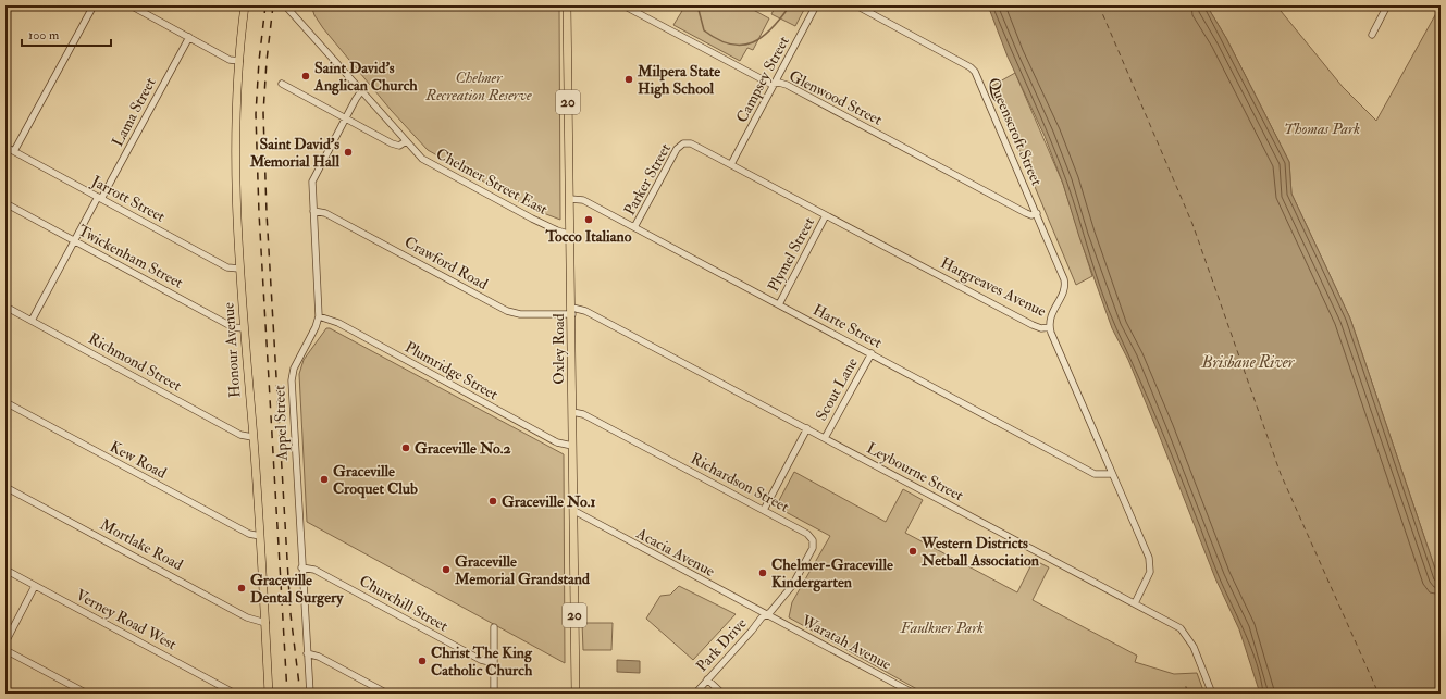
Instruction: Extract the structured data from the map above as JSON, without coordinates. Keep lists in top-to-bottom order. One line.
{"streets":{"main road":["20","Oxley Road","Honour Avenue"],"street":["Campsey Street","Glenwood Street","Lama Street","Queenscroft Street","Parker Street","Chelmer Street East","Jarrott Street","Plymel Street","Twickenham Street","Crawford Road","Hargreaves Avenue","Harte Street","Richmond Street","Plumridge Street","Scout Lane","Appel Street","Kew Road","Leybourne Street","Richardson Street","Mortlake Road","Acacia Avenue","Churchill Street","Verney Road West","Waratah Avenue","Park Drive"]},"crossings":[["Campsey Street","Glenwood Street"],["Campsey Street","Hargreaves Avenue"],["Glenwood Street","Queenscroft Street"],["Lama Street","Jarrott Street"],["Lama Street","Twickenham Street"],["Lama Street","Richmond Street"],["Queenscroft Street","Hargreaves Avenue"],["Parker Street","Hargreaves Avenue"],["Parker Street","Harte Street"],["Chelmer Street East","Oxley Road"],["Chelmer Street East","Appel Street"],["Jarrott Street","Honour Avenue"],["Plymel Street","Hargreaves Avenue"],["Plymel Street","Harte Street"],["Twickenham Street","Honour Avenue"],["Crawford Road","Oxley Road"],["Crawford Road","Appel Street"],["Crawford Road","Leybourne Street"],["Hargreaves Avenue","Harte Street"],["Hargreaves Avenue","Leybourne Street"],["Harte Street","Oxley Road"],["Harte Street","Scout Lane"],["Oxley Road","Plumridge Street"],["Oxley Road","Leybourne Street"],["Oxley Road","Richardson Street"],["Oxley Road","Acacia Avenue"],["Honour Avenue","Richmond Street"],["Honour Avenue","Kew Road"],["Honour Avenue","Mortlake Road"],["Plumridge Street","Appel Street"],["Scout Lane","Leybourne Street"],["Appel Street","Churchill Street"],["Richardson Street","Acacia Avenue"],["Richardson Street","Waratah Avenue"],["Richardson Street","Park Drive"],["Acacia Avenue","Waratah Avenue"],["Acacia Avenue","Park Drive"],["Waratah Avenue","Park Drive"]],"water":["Brisbane River"],"parks":["Chelmer Recreation Reserve","Thomas Park","Faulkner Park"],"places":["Saint David's Anglican Church","Milpera State High School","Saint David's Memorial Hall","Tocco Italiano","Graceville No.2","Graceville Croquet Club","Graceville No.1","Western Districts Netball Association","Graceville Memorial Grandstand","Chelmer-Graceville Kindergarten","Graceville Dental Surgery","Christ The King Catholic Church"],"scale_bar":"100 m"}
